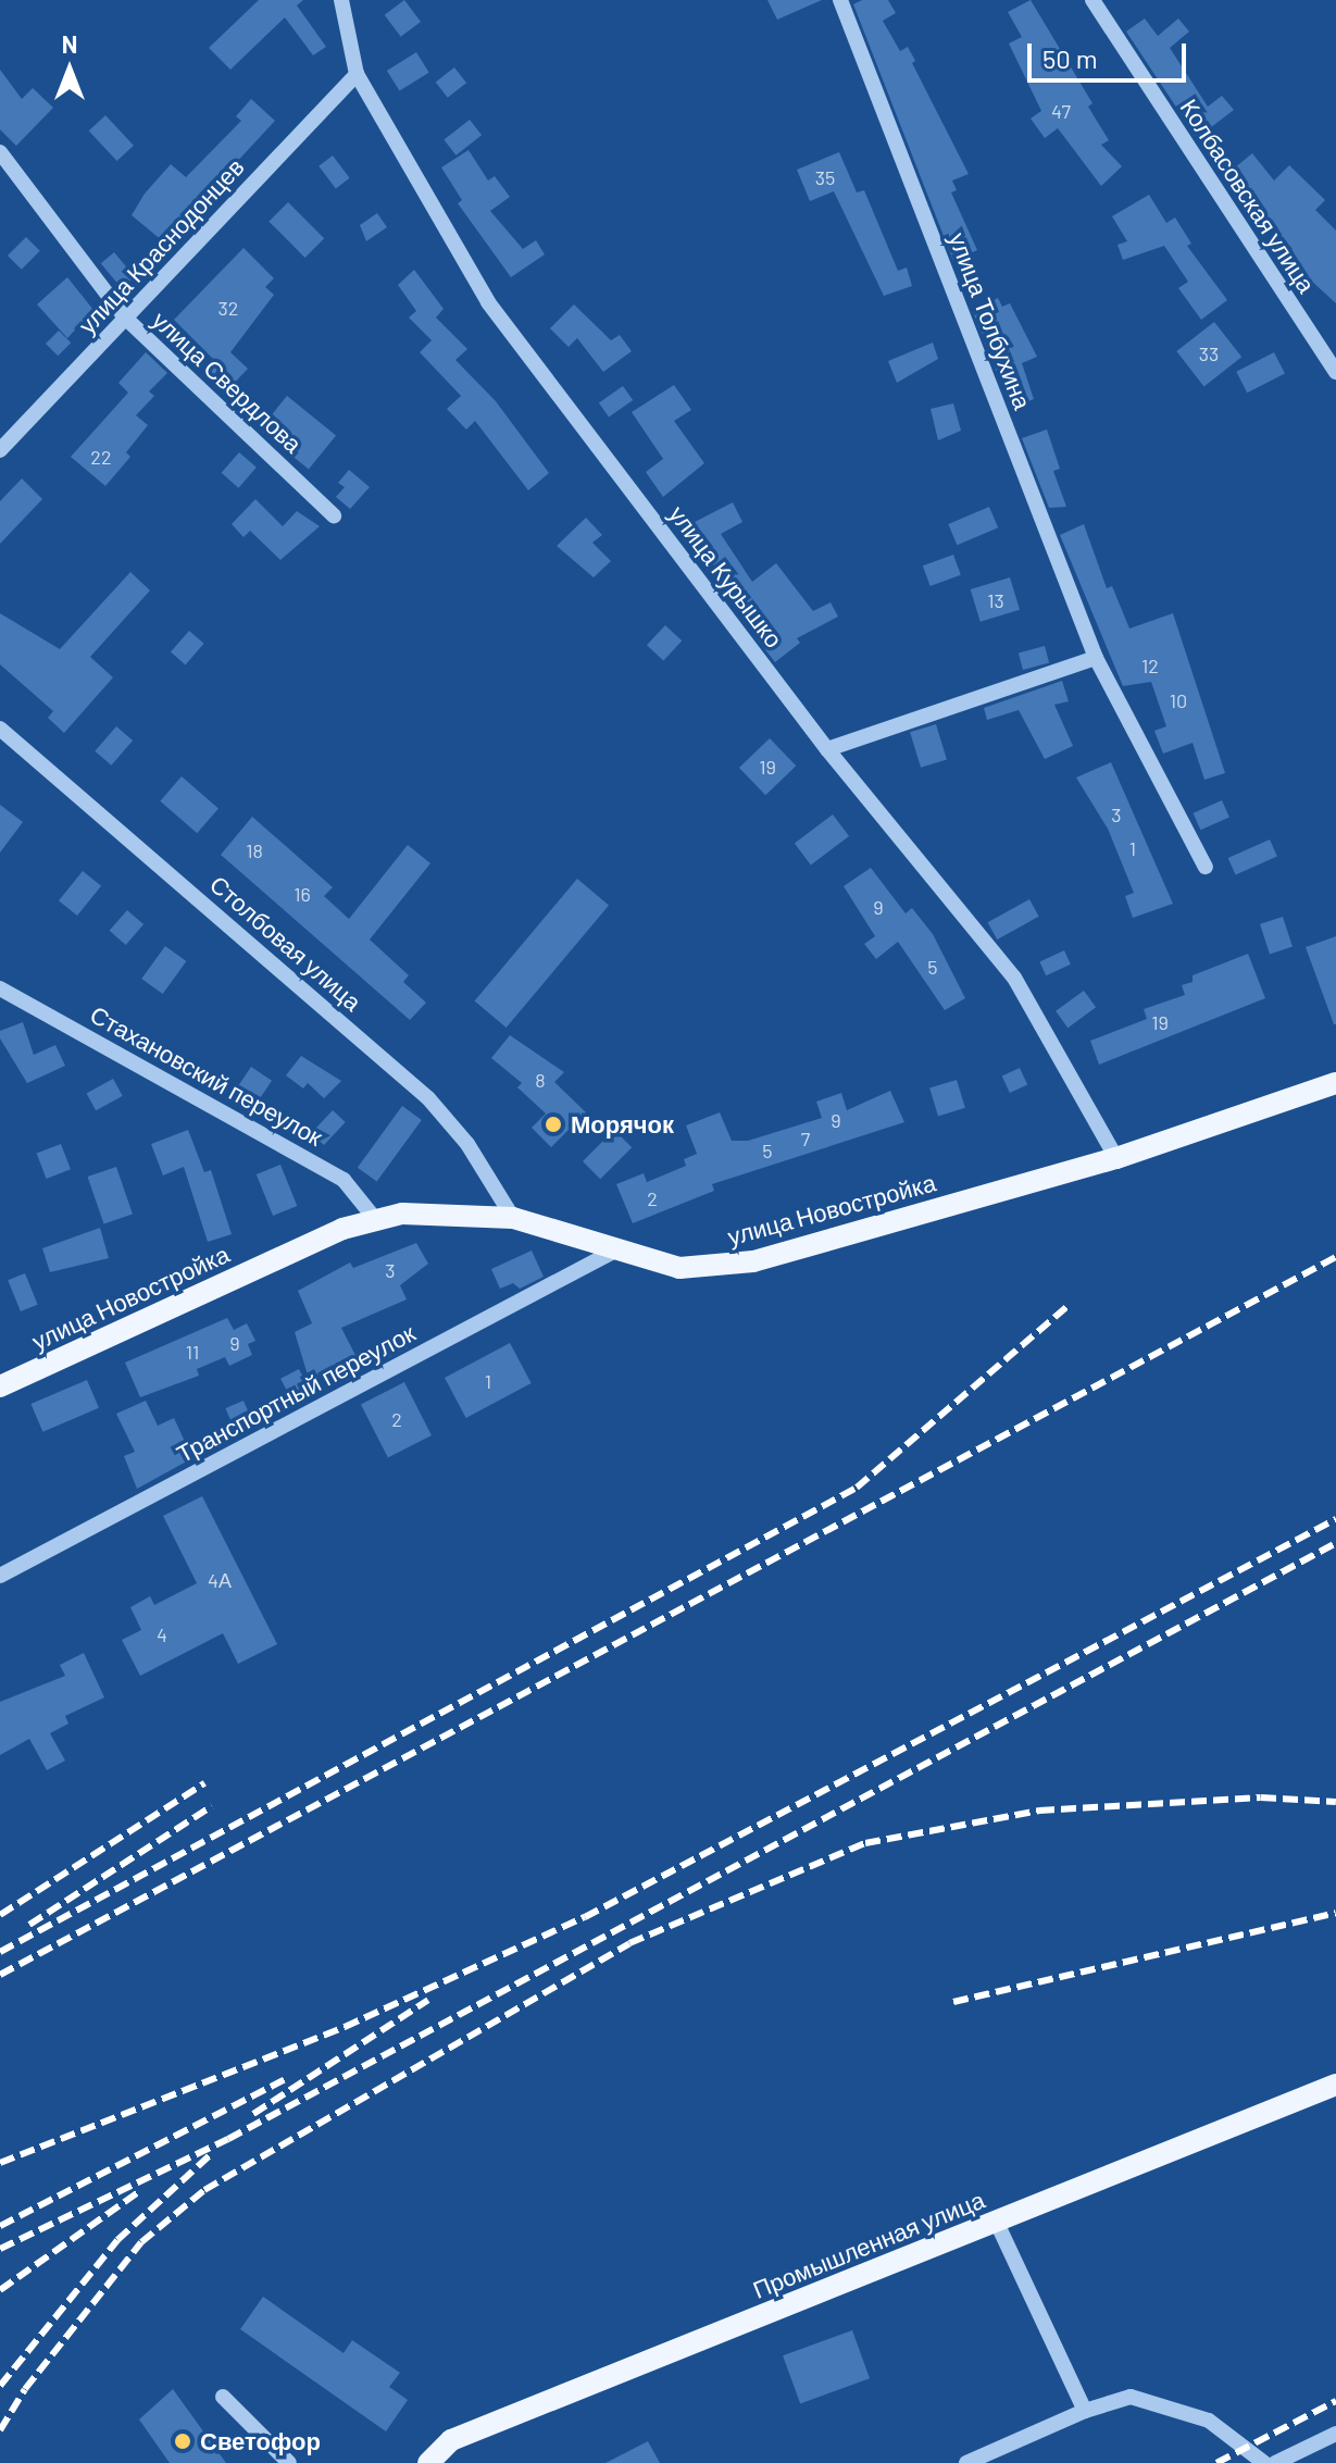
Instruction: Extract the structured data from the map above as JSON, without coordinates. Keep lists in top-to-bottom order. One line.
{"streets":{"main road":["улица Новостройка","Промышленная улица"],"street":["Колбасовская улица","улица Краснодонцев","улица Толбухина","улица Свердлова","улица Курышко","Столбовая улица","Стахановский переулок","Транспортный переулок"]},"crossings":[["улица Краснодонцев","улица Свердлова"],["улица Краснодонцев","улица Курышко"],["улица Курышко","улица Новостройка"],["Столбовая улица","улица Новостройка"],["Стахановский переулок","улица Новостройка"],["улица Новостройка","Транспортный переулок"]],"places":["Морячок","Светофор"],"house_numbers":["47","35","32","33","22","13","12","10","19","3","1","18","16","9","5","19","8","9","7","5","2","3","9","11","1","2","4А","4"],"scale_bar":"50 m","north":"top"}
